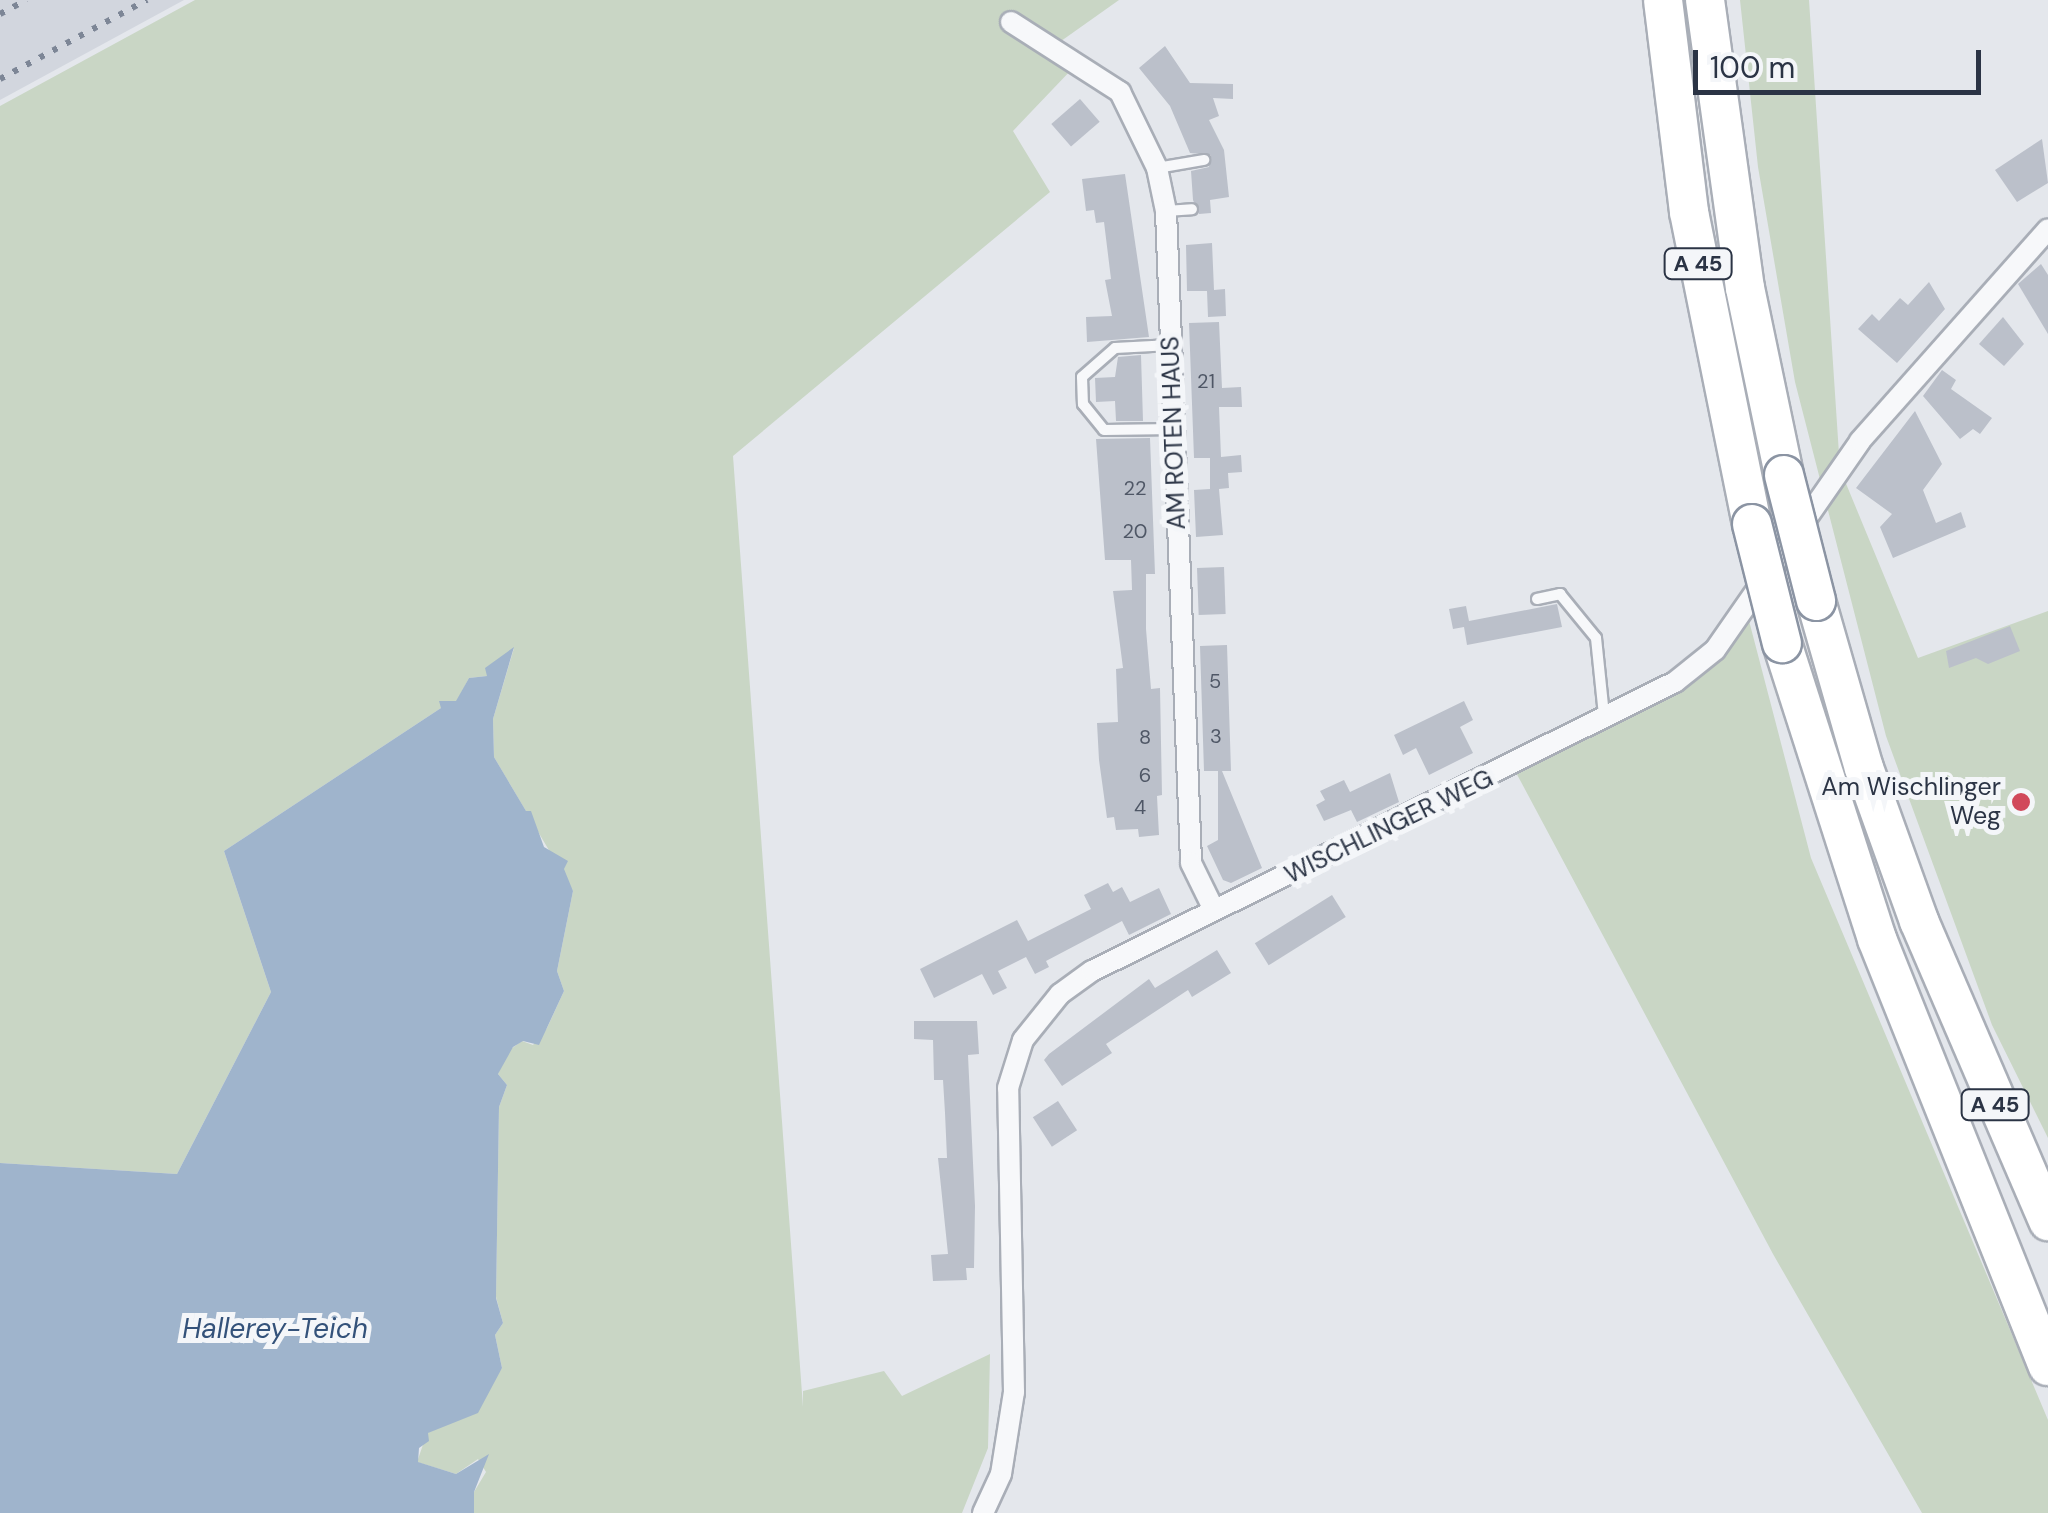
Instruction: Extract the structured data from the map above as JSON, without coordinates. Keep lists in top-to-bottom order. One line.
{"streets":{"highway":["A 45"],"street":["AM ROTEN HAUS","WISCHLINGER WEG"]},"crossings":[["AM ROTEN HAUS","WISCHLINGER WEG"]],"water":["Hallerey-Teich"],"places":["Am Wischlinger Weg"],"house_numbers":["21","22","20","5","3","8","6","4"],"scale_bar":"100 m"}
